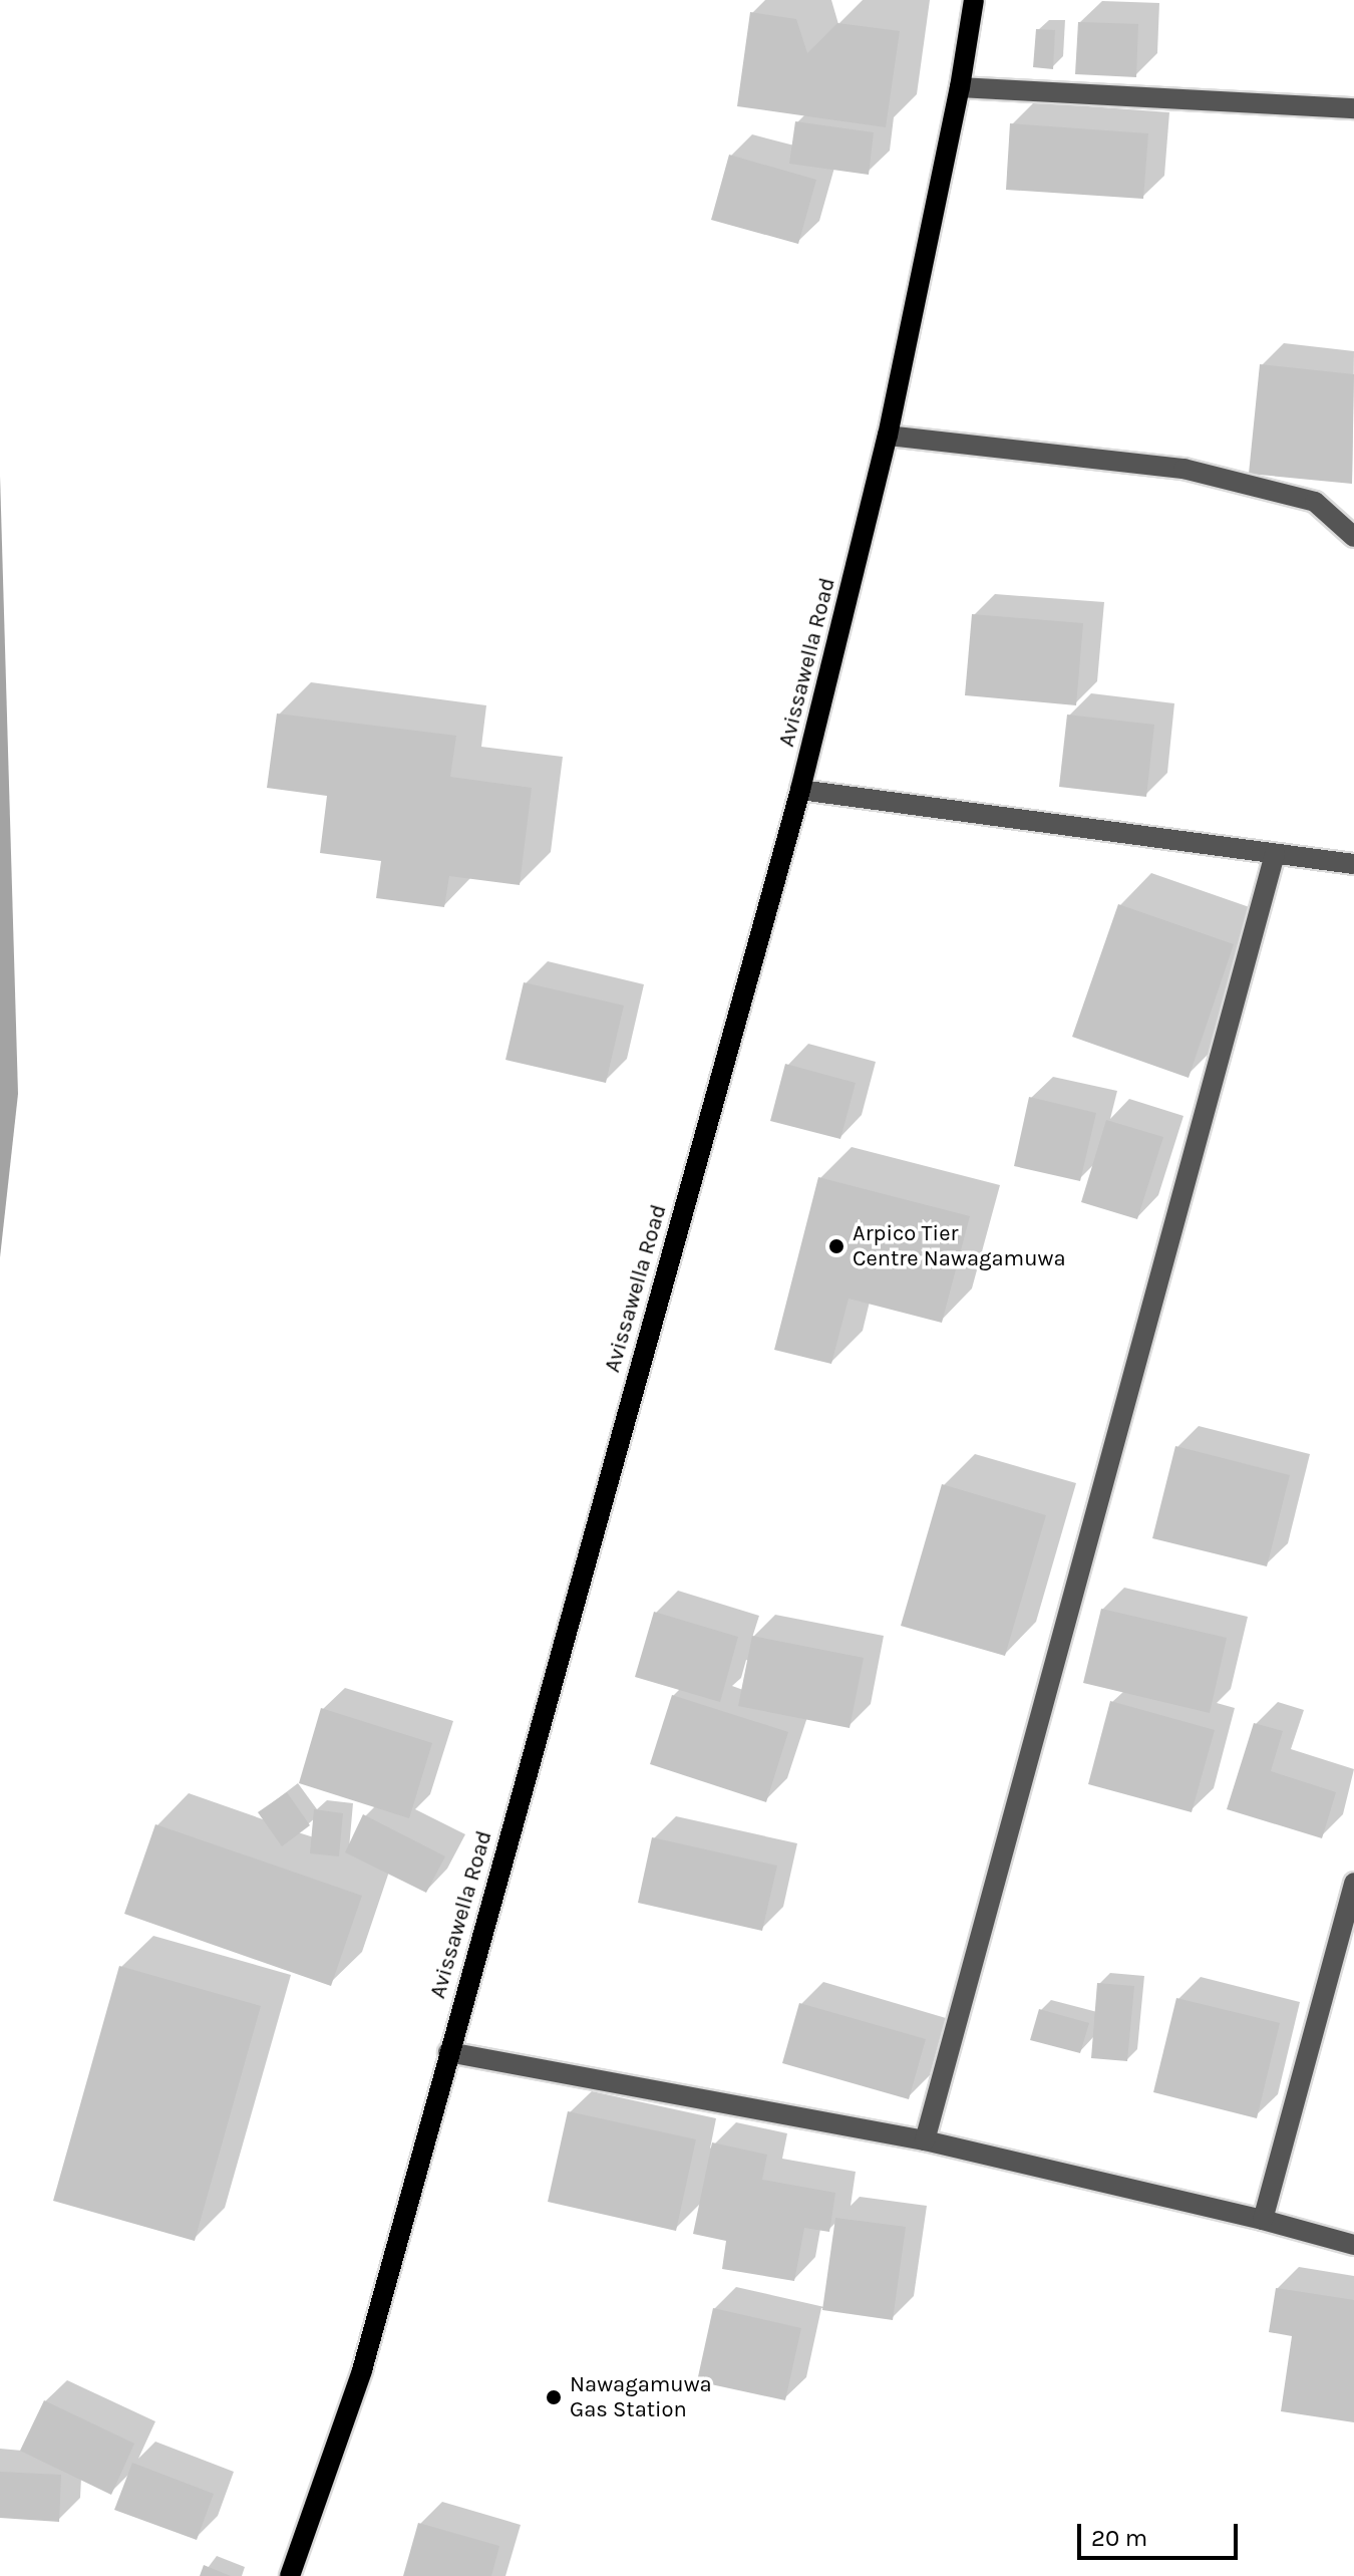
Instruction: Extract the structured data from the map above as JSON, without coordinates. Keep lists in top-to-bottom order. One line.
{"streets":{"main road":["Avissawella Road"]},"places":["Arpico Tier Centre Nawagamuwa","Nawagamuwa Gas Station"],"scale_bar":"20 m"}
